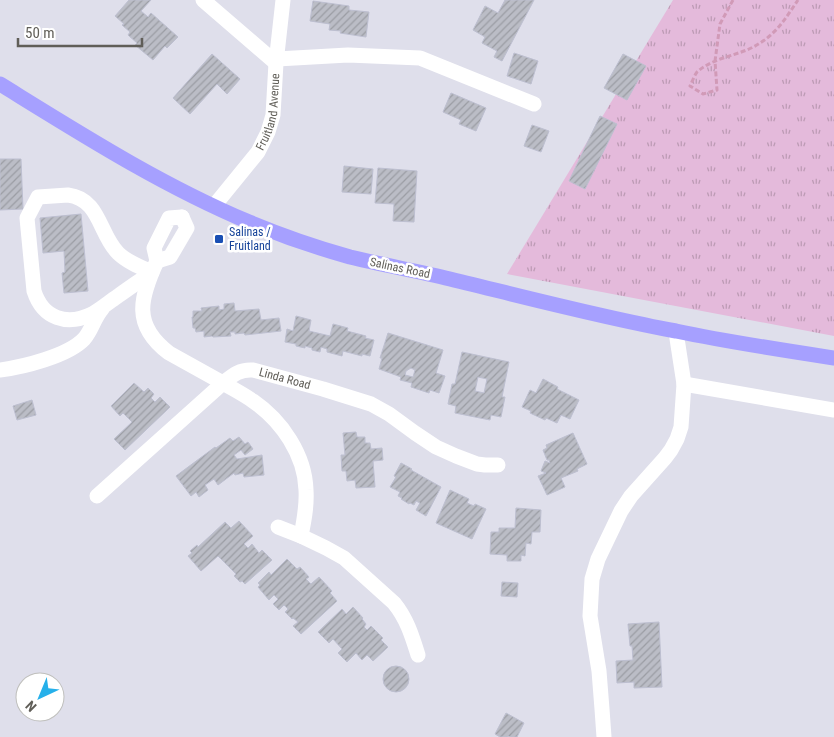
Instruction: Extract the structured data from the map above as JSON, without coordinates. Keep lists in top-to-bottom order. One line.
{"streets":{"main road":["Salinas Road"],"street":["Fruitland Avenue","Linda Road"]},"crossings":[["Fruitland Avenue","Salinas Road"]],"places":{"transit":["Salinas / Fruitland"]},"scale_bar":"50 m","north":"bottom left"}
